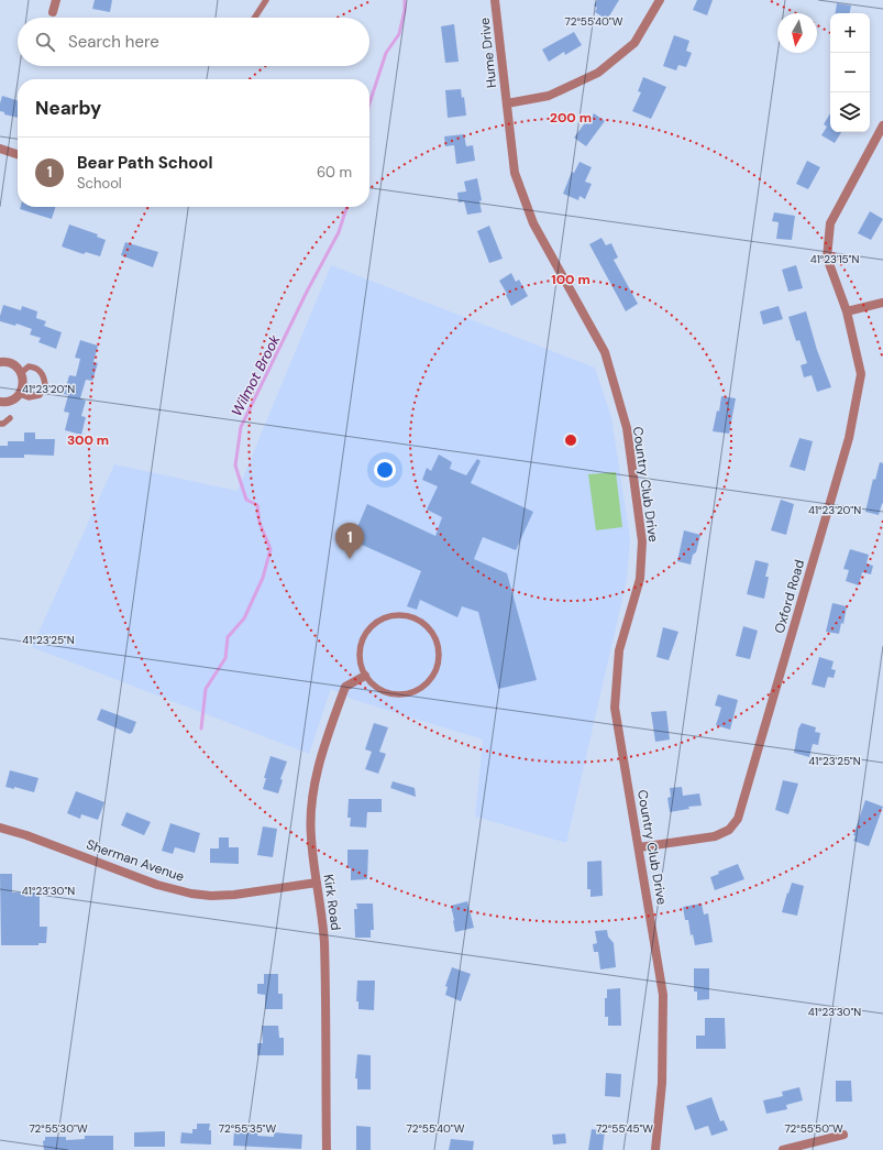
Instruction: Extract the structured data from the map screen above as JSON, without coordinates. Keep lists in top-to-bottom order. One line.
{"streets":{"street":["Hume Drive","Country Club Drive","Oxford Road","Sherman Avenue","Kirk Road"]},"crossings":[["Hume Drive","Country Club Drive"],["Country Club Drive","Oxford Road"],["Sherman Avenue","Kirk Road"]],"water":["Wilmot Brook"],"north":"bottom","page":{"map_buttons":["+","−"],"search":"Search here","heading":"Nearby","list":[{"mark":"1","name":"Bear Path School","note":"School","value":"60 m"}],"pins":"1"},"coordinates":["72°55'40\"W","41°23'15\"N","41°23'20\"N","41°23'25\"N","41°23'30\"N","72°55'30\"W","72°55'35\"W","72°55'45\"W","72°55'50\"W"],"rings":["200 m","100 m","300 m"]}
